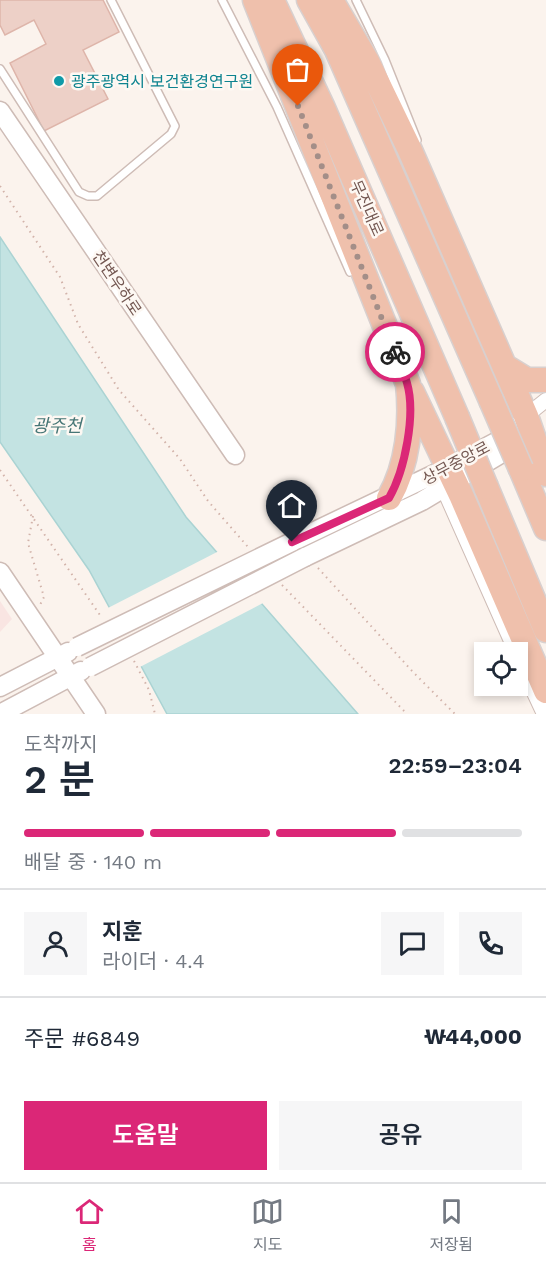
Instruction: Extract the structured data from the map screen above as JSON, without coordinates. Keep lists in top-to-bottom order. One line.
{"streets":{"highway":["무진대로"],"street":["천변우하로","상무중앙로"]},"water":["광주천"],"places":["광주광역시 보건환경연구원"],"page":{"heading":["2 분","도착까지","22:59–23:04"],"panel":["지훈","라이더 · 4.4","주문 #6849","₩44,000"],"bar":"배달 중 · 140 m","buttons":["도움말","공유"],"tabs":["홈","지도","저장됨"]}}
